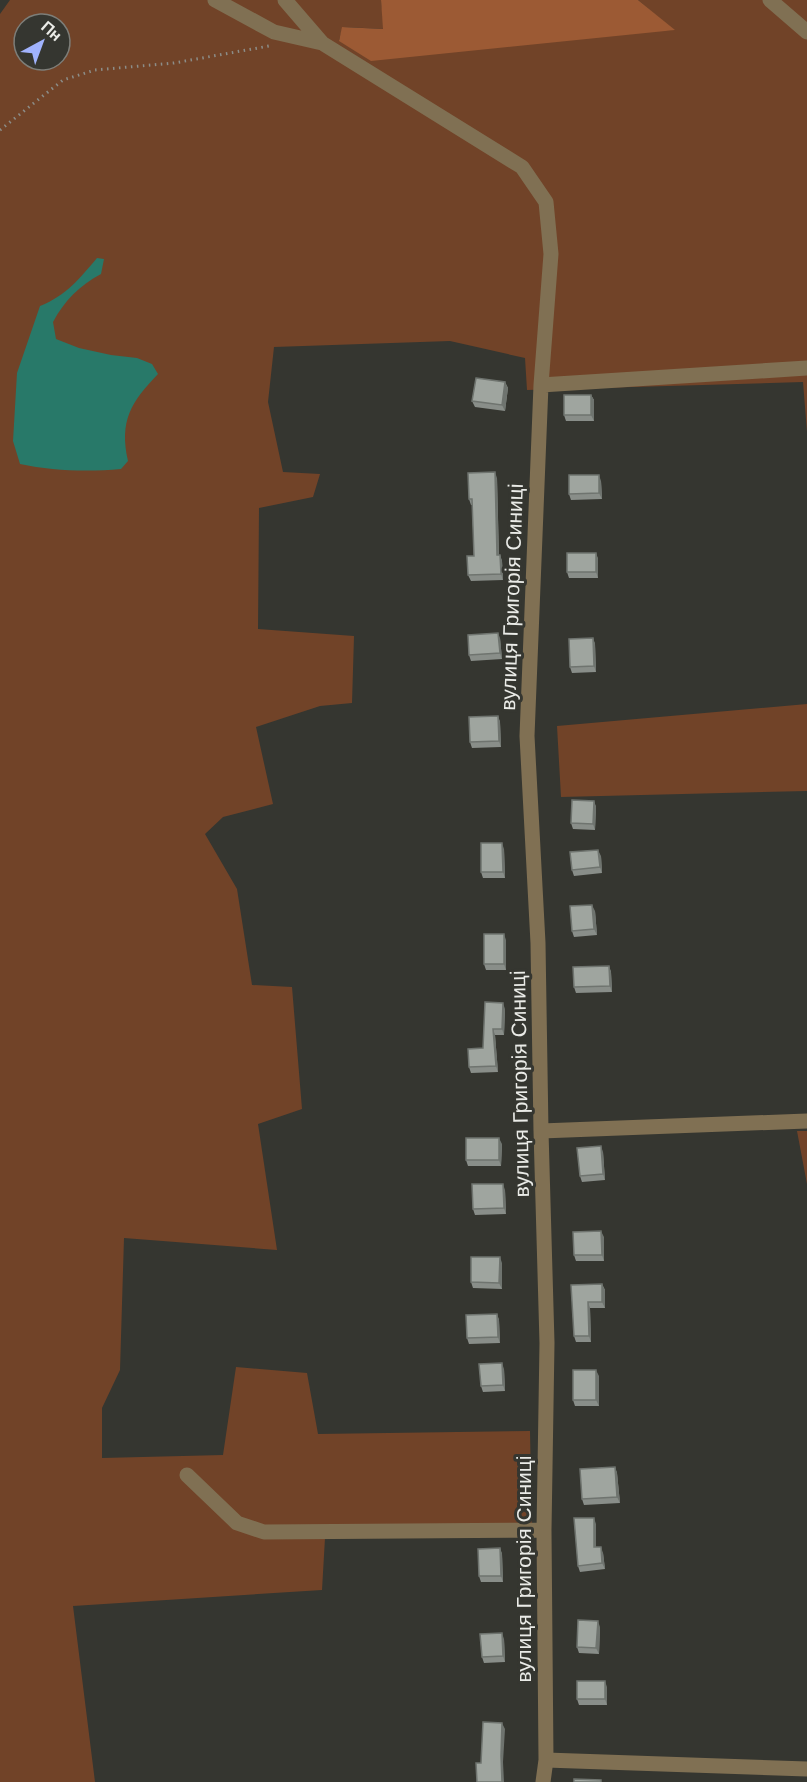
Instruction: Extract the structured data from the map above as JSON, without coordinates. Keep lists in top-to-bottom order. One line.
{"streets":{"street":["вулиця Григорія Синиці"]},"north":"top right"}
